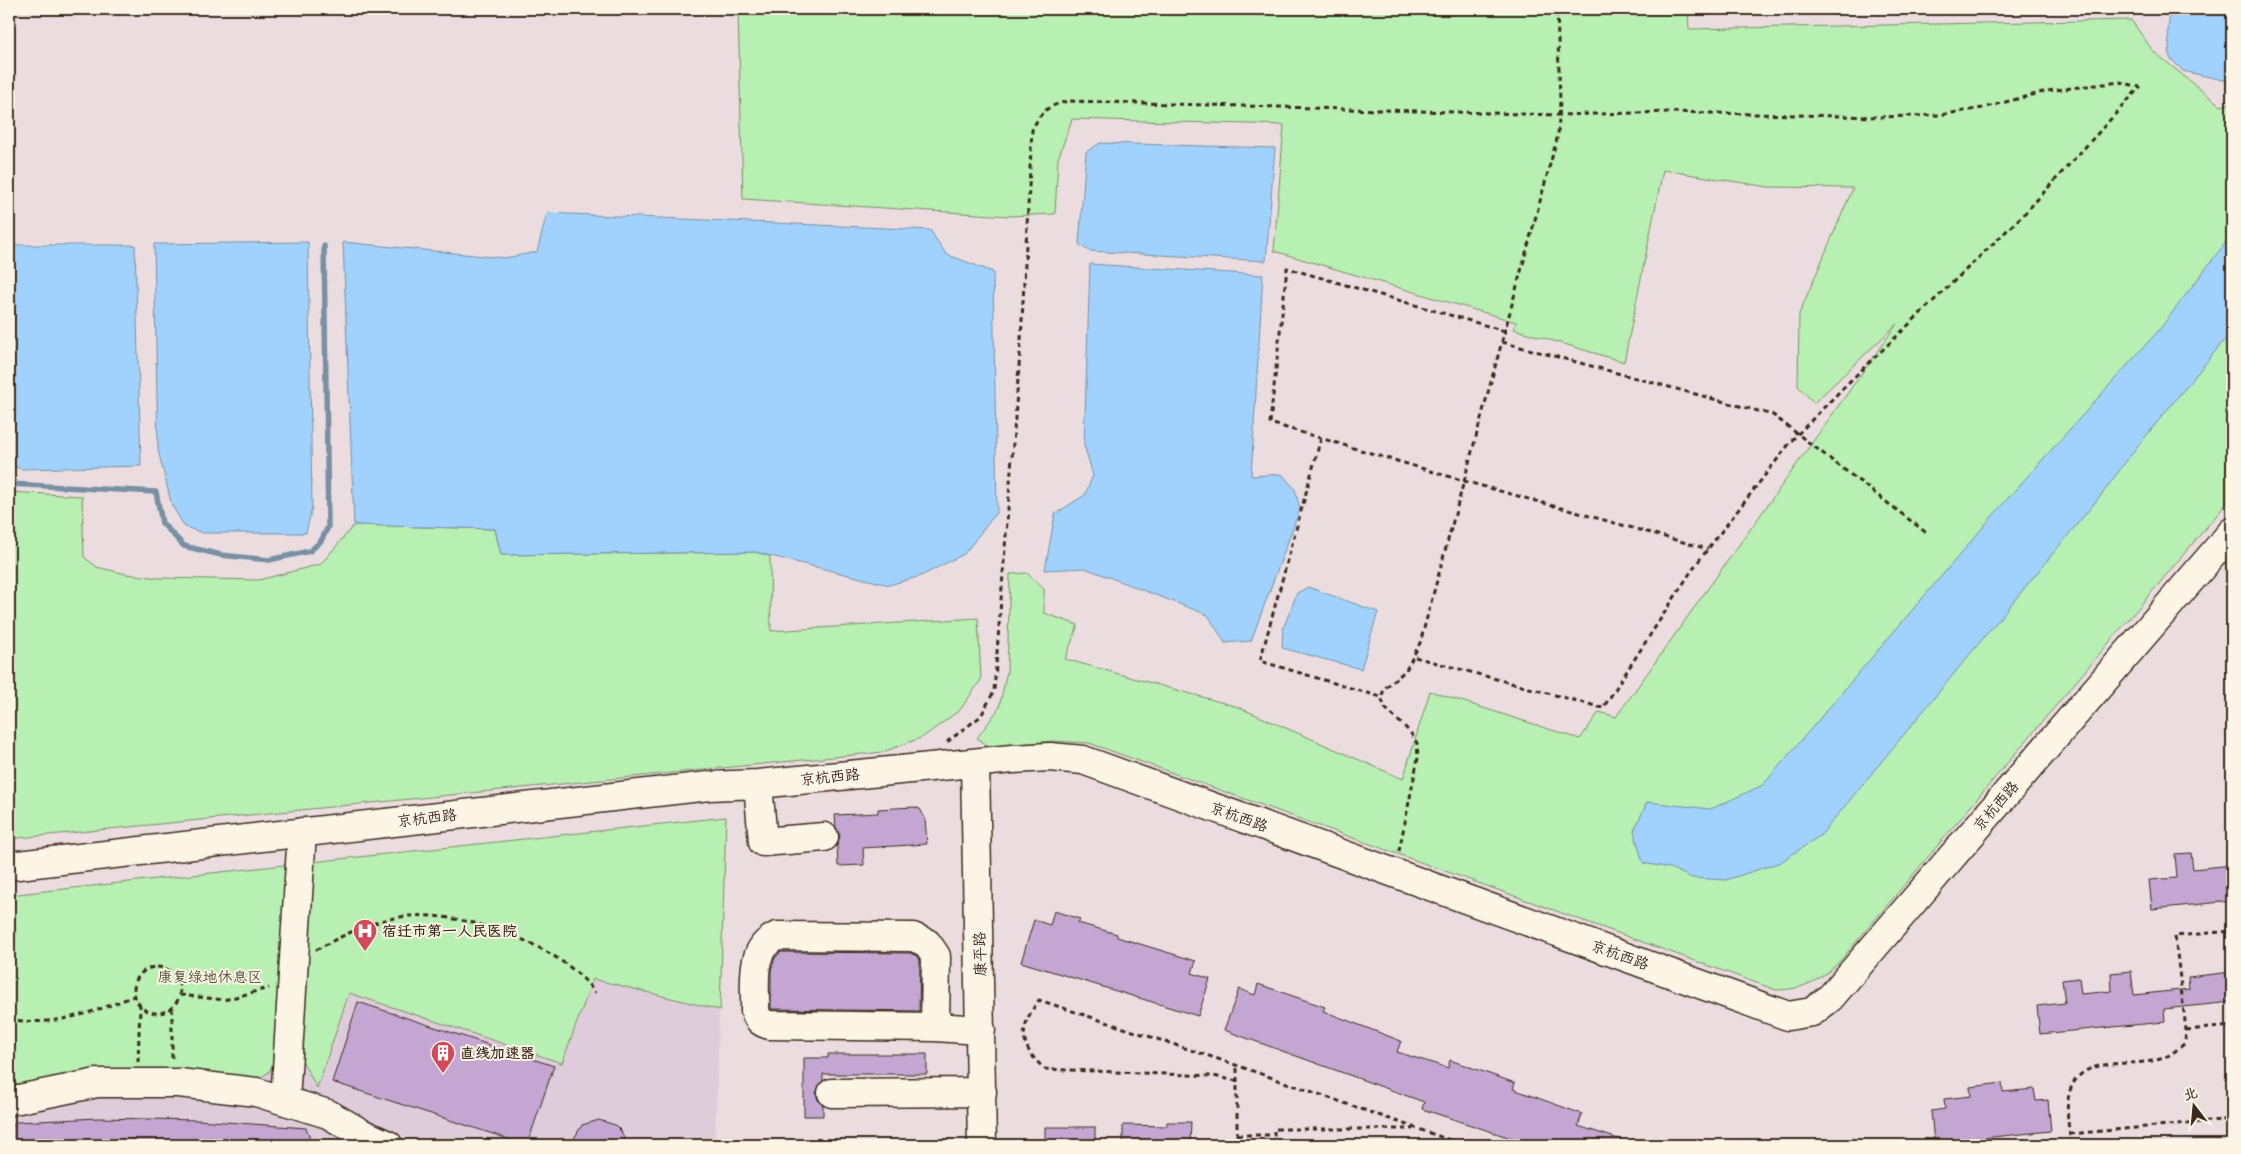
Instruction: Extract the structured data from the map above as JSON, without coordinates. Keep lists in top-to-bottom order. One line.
{"streets":{"street":["京杭西路","康平路"]},"crossings":[["京杭西路","康平路"]],"parks":["康复绿地休息区"],"places":{"hospital":["宿迁市第一人民医院"],"building":["直线加速器"]},"north":"top"}
